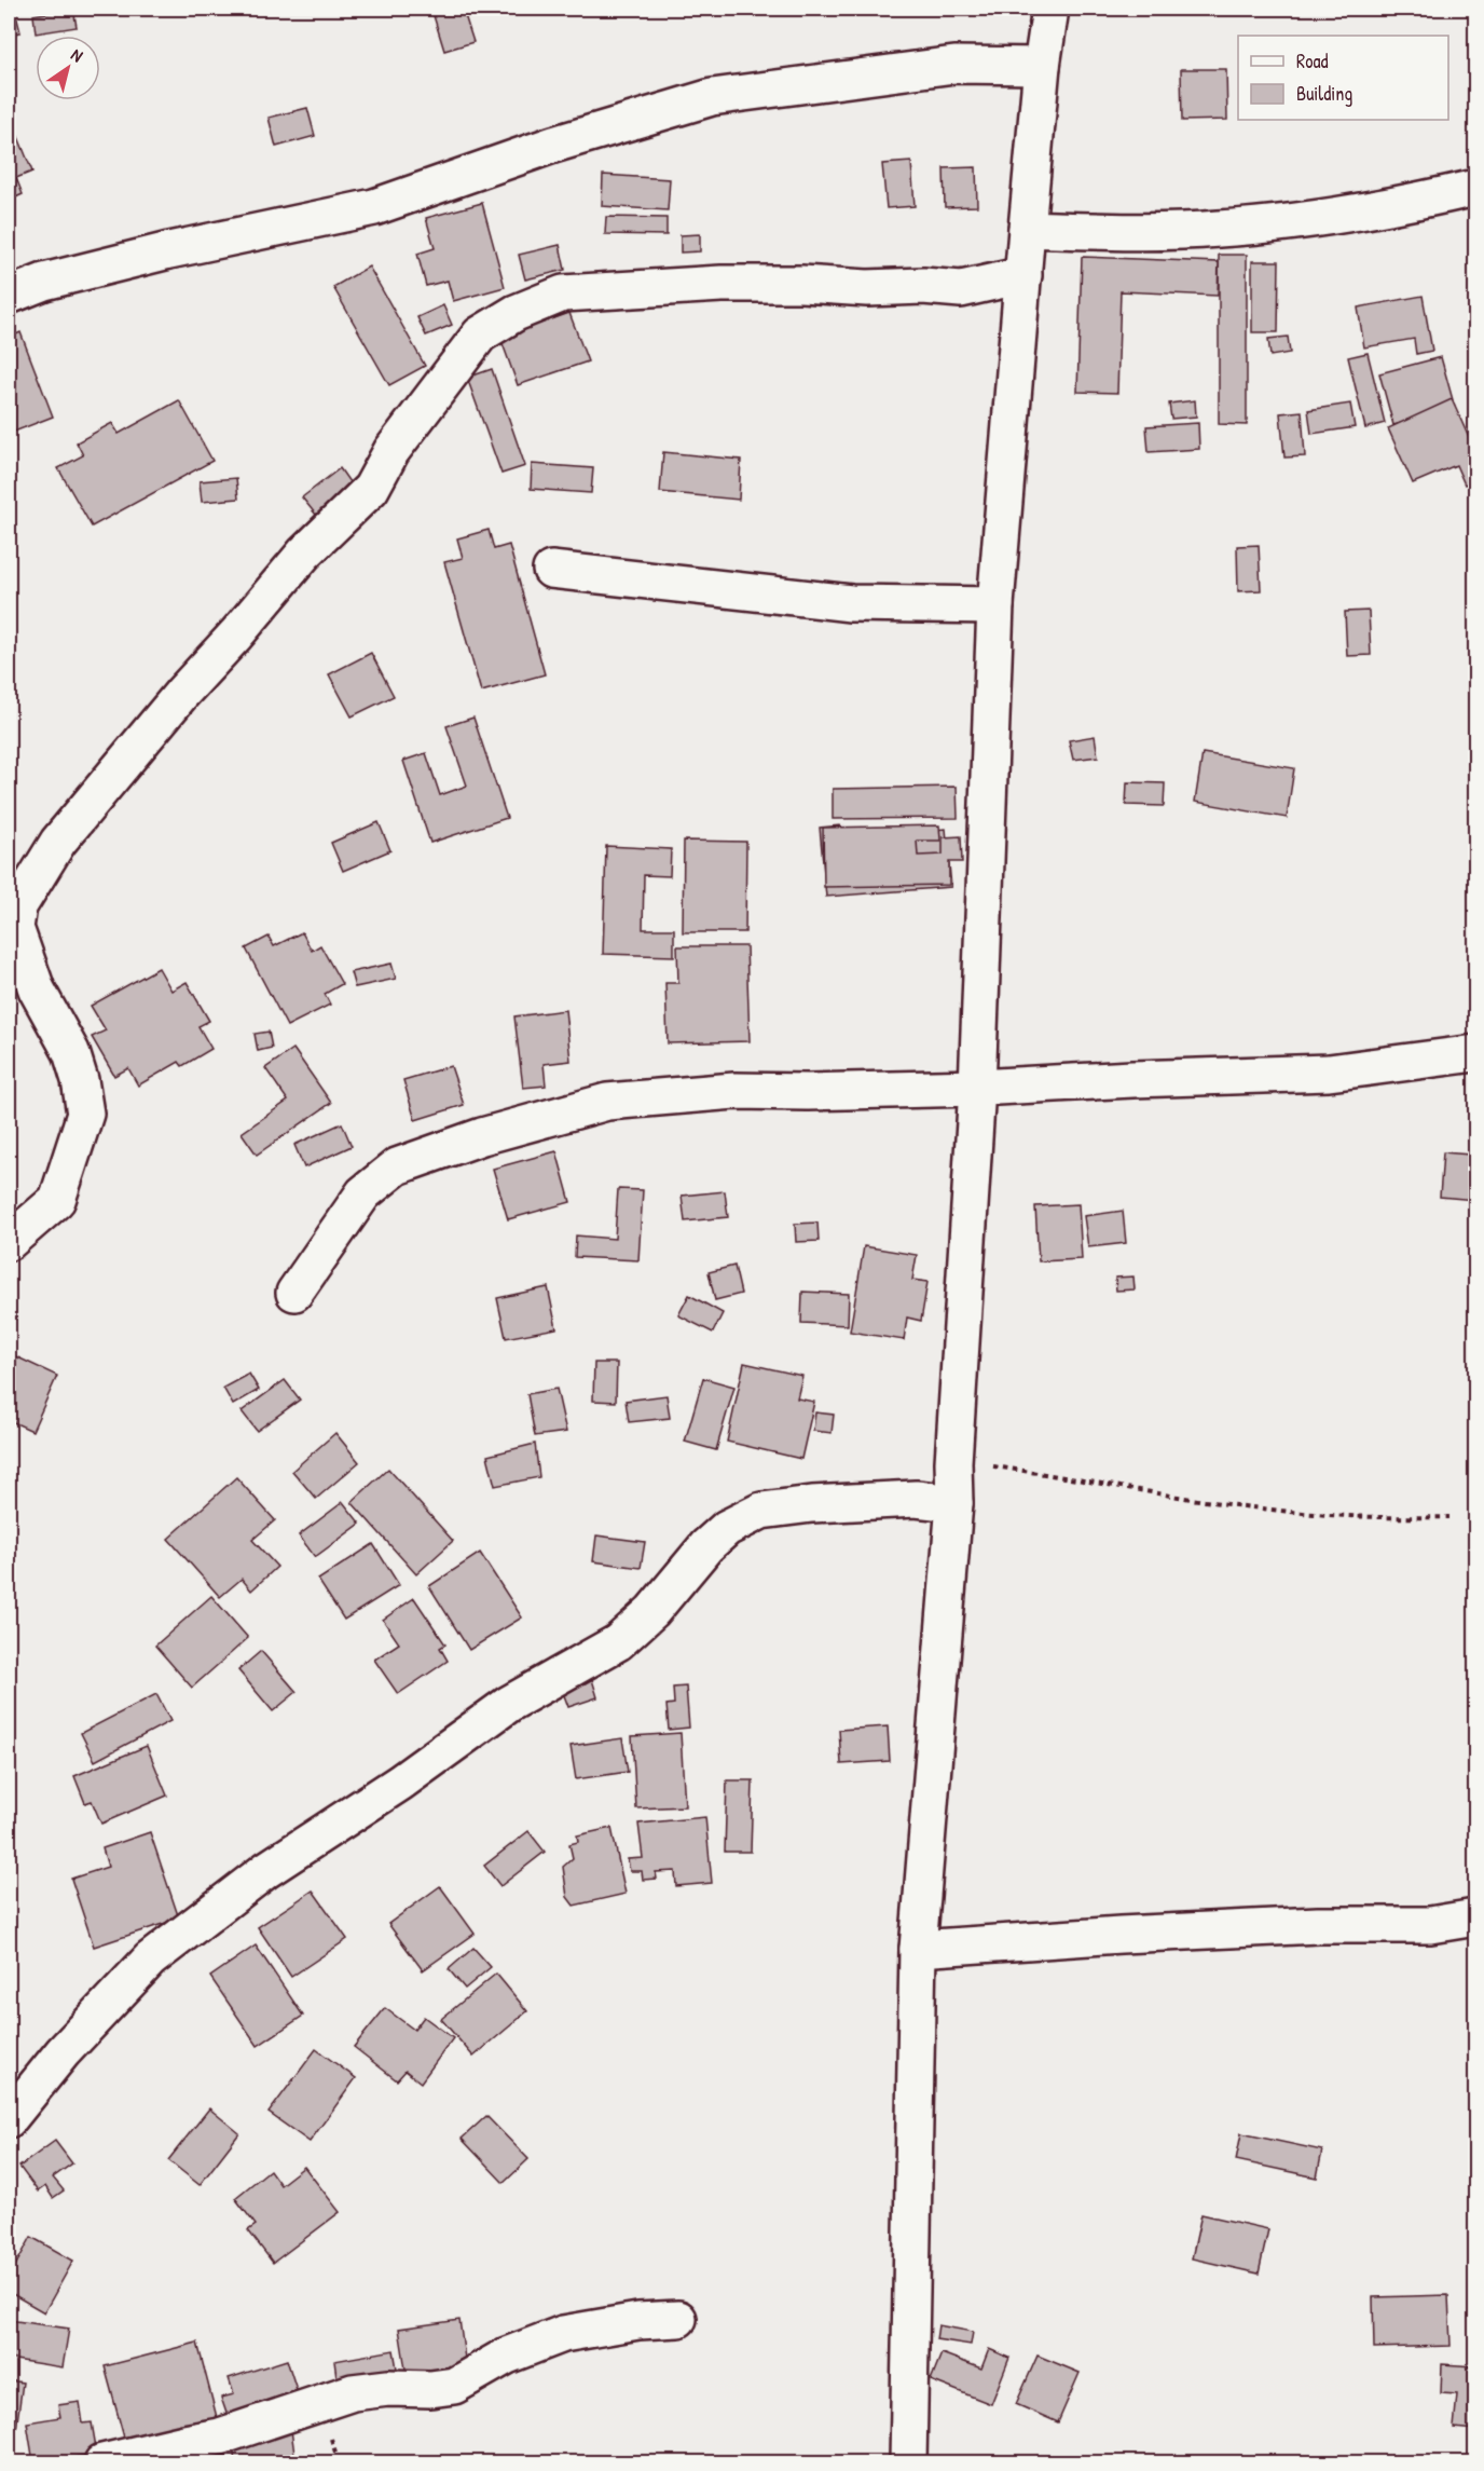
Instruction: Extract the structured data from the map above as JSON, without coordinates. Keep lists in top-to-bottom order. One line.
{"legend":["Road","Building"],"north":"top right"}
